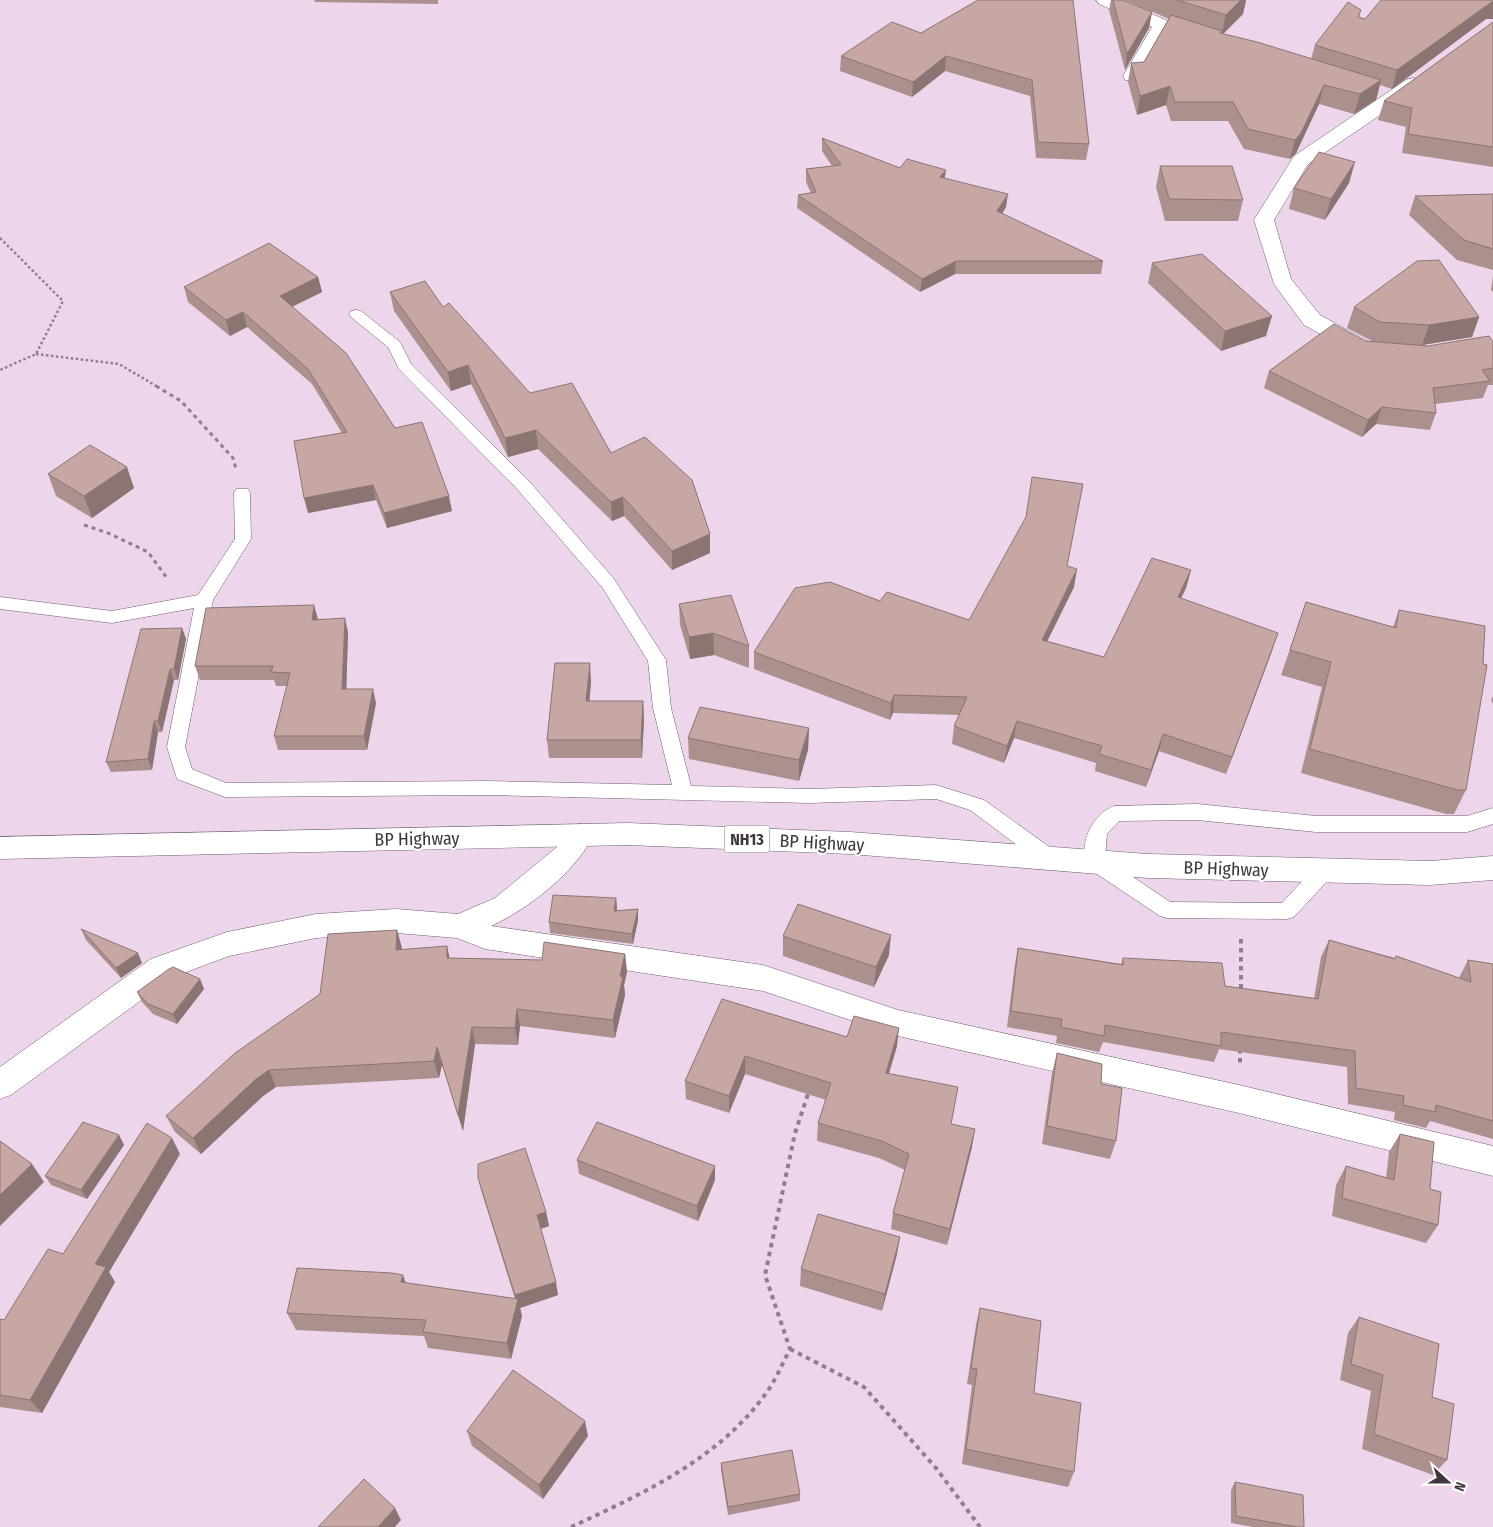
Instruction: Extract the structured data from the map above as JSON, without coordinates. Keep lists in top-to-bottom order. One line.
{"streets":{"main road":["BP Highway","NH13"]},"north":"right"}
